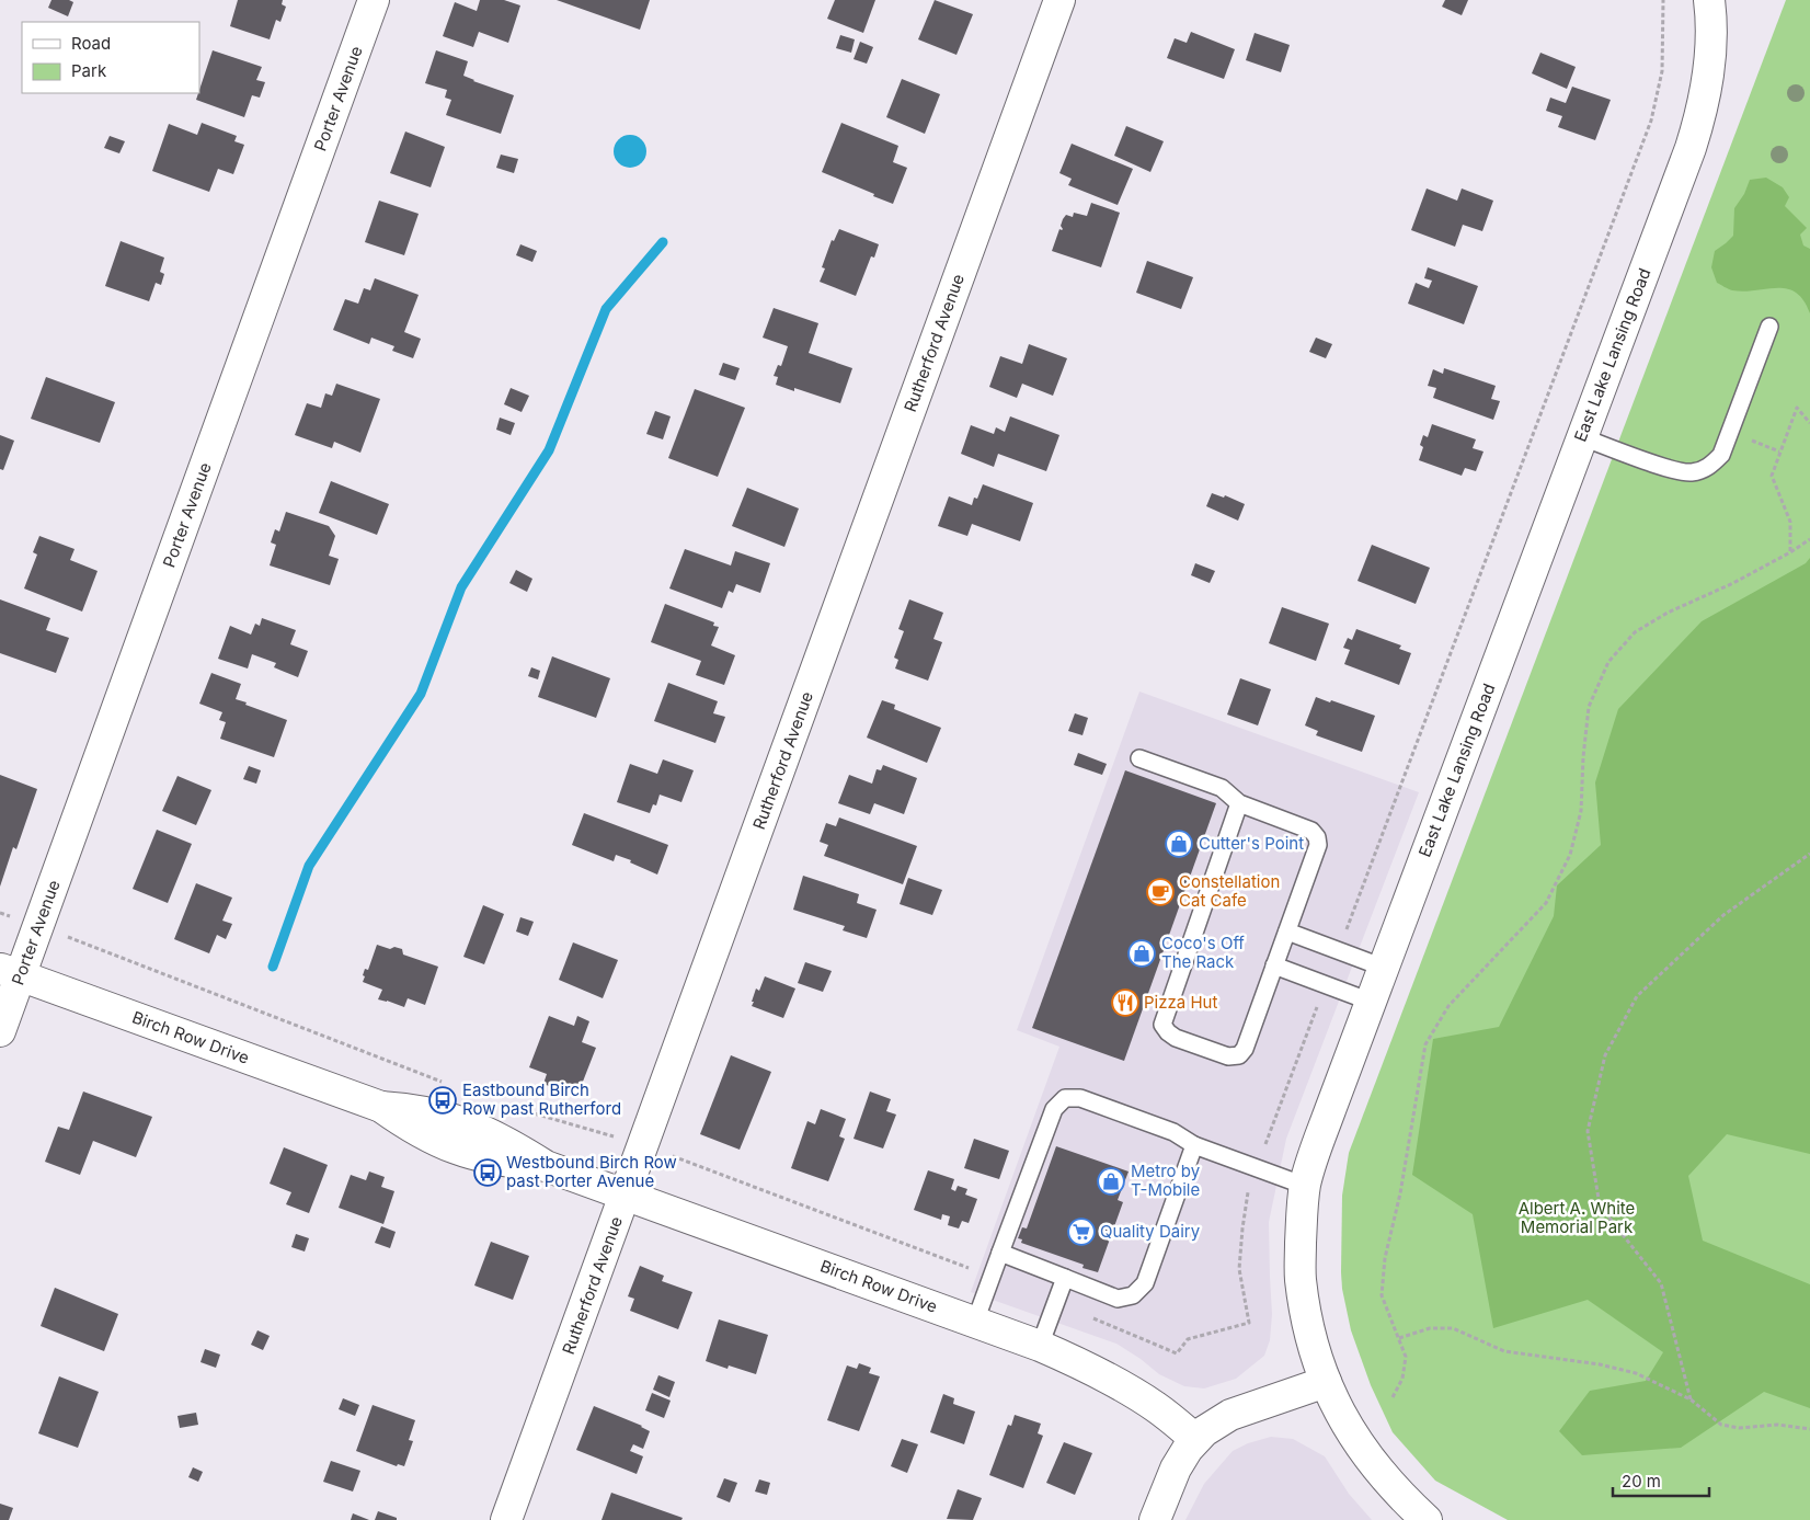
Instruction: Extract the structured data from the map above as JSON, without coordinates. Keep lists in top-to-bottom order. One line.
{"streets":{"street":["Porter Avenue","Rutherford Avenue","East Lake Lansing Road","Birch Row Drive"]},"crossings":[["Porter Avenue","Birch Row Drive"],["Rutherford Avenue","Birch Row Drive"]],"parks":["Albert A. White Memorial Park"],"places":{"shop":["Cutter's Point","Coco's Off The Rack","Metro by T-Mobile"],"cafe":["Constellation Cat Cafe"],"restaurant":["Pizza Hut"],"bus stop":["Eastbound Birch Row past Rutherford","Westbound Birch Row past Porter Avenue"],"supermarket":["Quality Dairy"]},"legend":["Road","Park"],"scale_bar":"20 m"}
